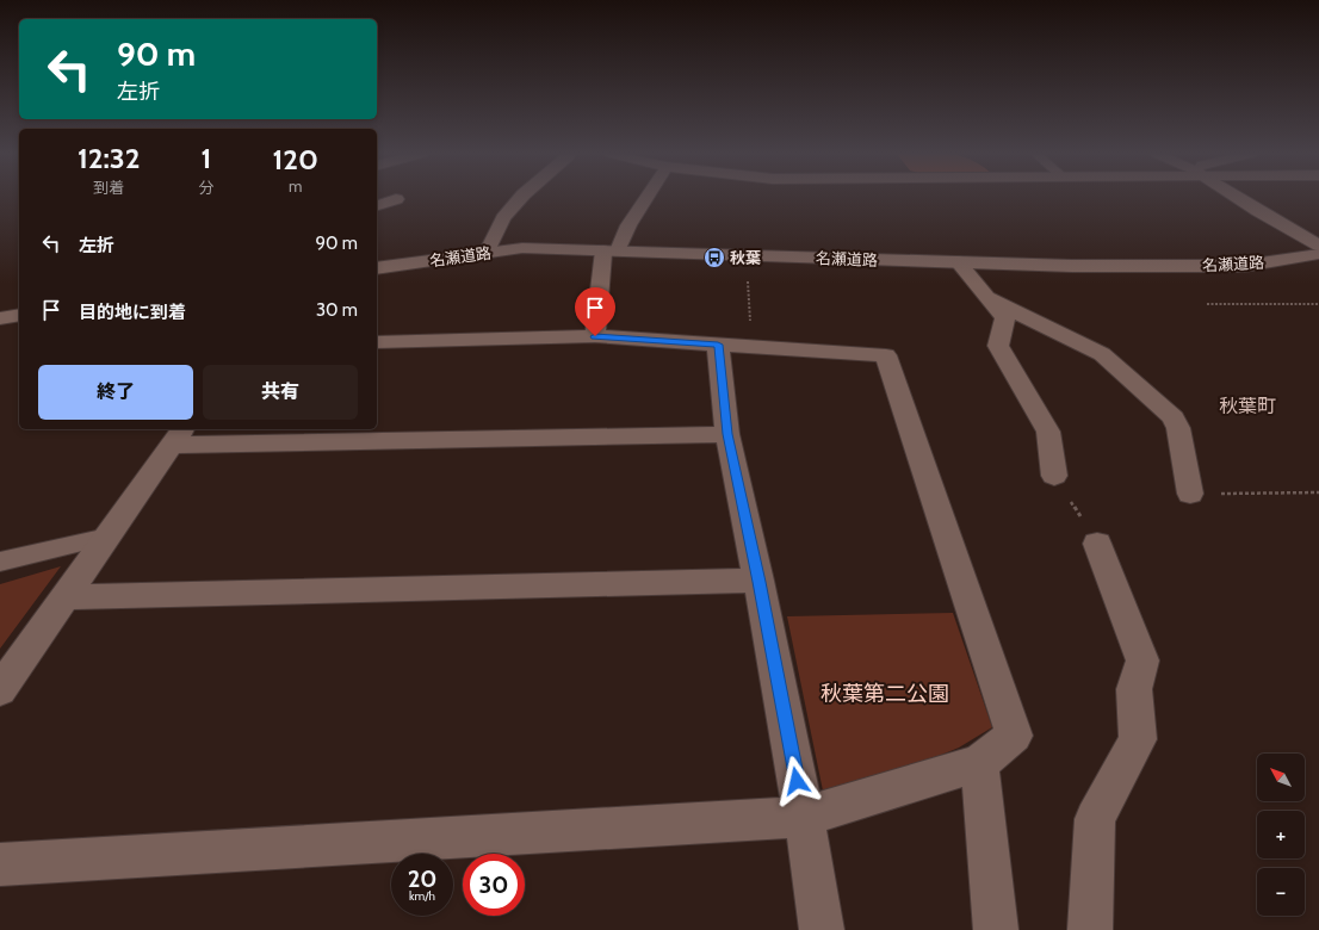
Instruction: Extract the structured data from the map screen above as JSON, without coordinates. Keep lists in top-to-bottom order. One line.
{"streets":{"street":["名瀬道路"]},"districts":["秋葉町"],"parks":["秋葉第二公園"],"places":{"bus stop":["秋葉"]},"north":"top left","page":{"turn":["90 m","左折"],"eta":["12:32","到着","1","分","120","m"],"list":[{"name":"左折","value":"90 m"},{"name":"目的地に到着","value":"30 m"}],"buttons":["終了","共有"],"map_buttons":["+","−"],"speed":"20 km/h","limit":"30"}}
